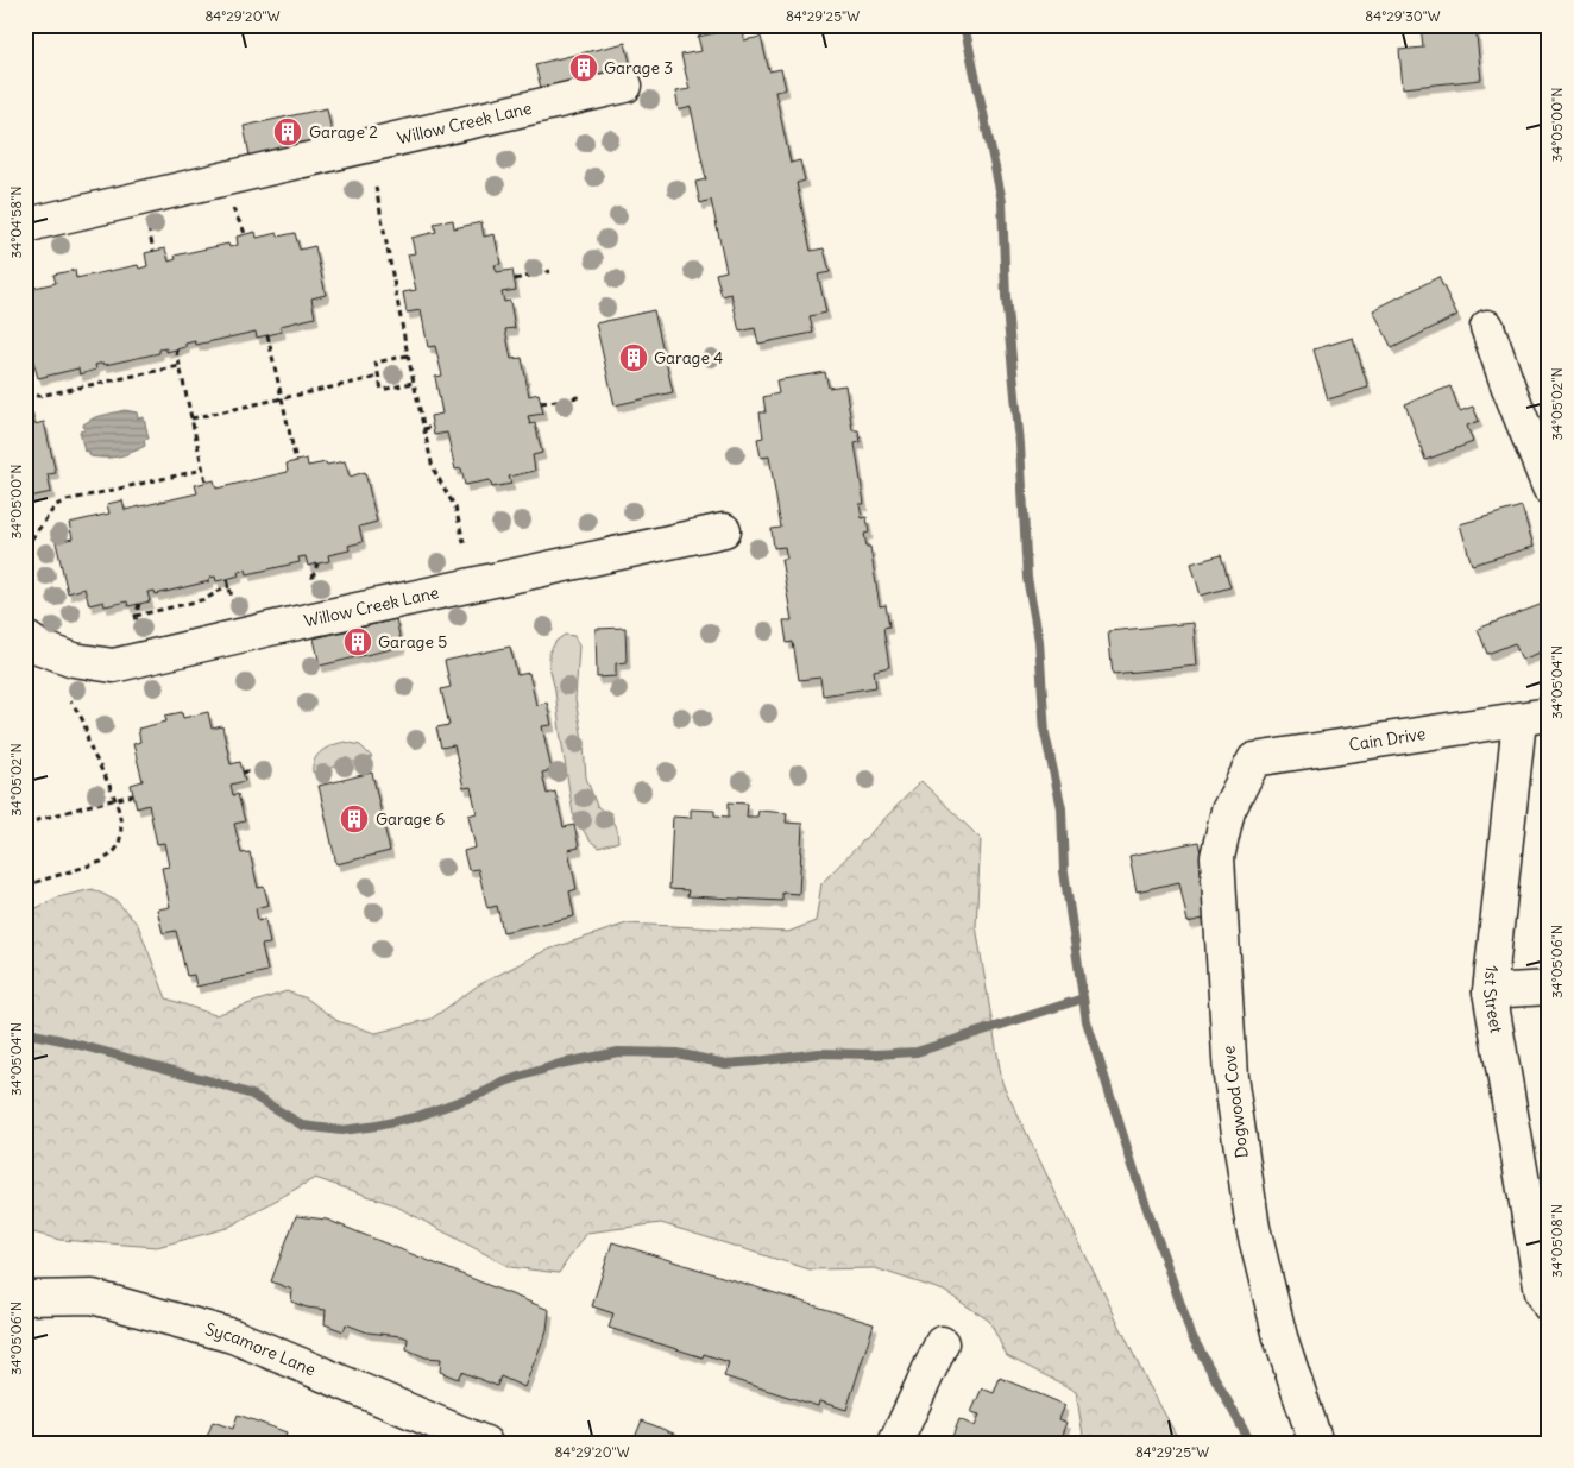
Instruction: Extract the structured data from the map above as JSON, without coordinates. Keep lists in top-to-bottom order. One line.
{"streets":{"street":["Willow Creek Lane","Cain Drive","1st Street","Dogwood Cove","Sycamore Lane"]},"crossings":[["Cain Drive","1st Street"],["Cain Drive","Dogwood Cove"]],"places":{"building":["Garage 3","Garage 2","Garage 4","Garage 5","Garage 6"]},"coordinates":["84°29'20\"W","84°29'25\"W","84°29'30\"W","34°05'00\"N","34°04'58\"N","34°05'02\"N","34°05'04\"N","34°05'06\"N","34°05'08\"N"]}
